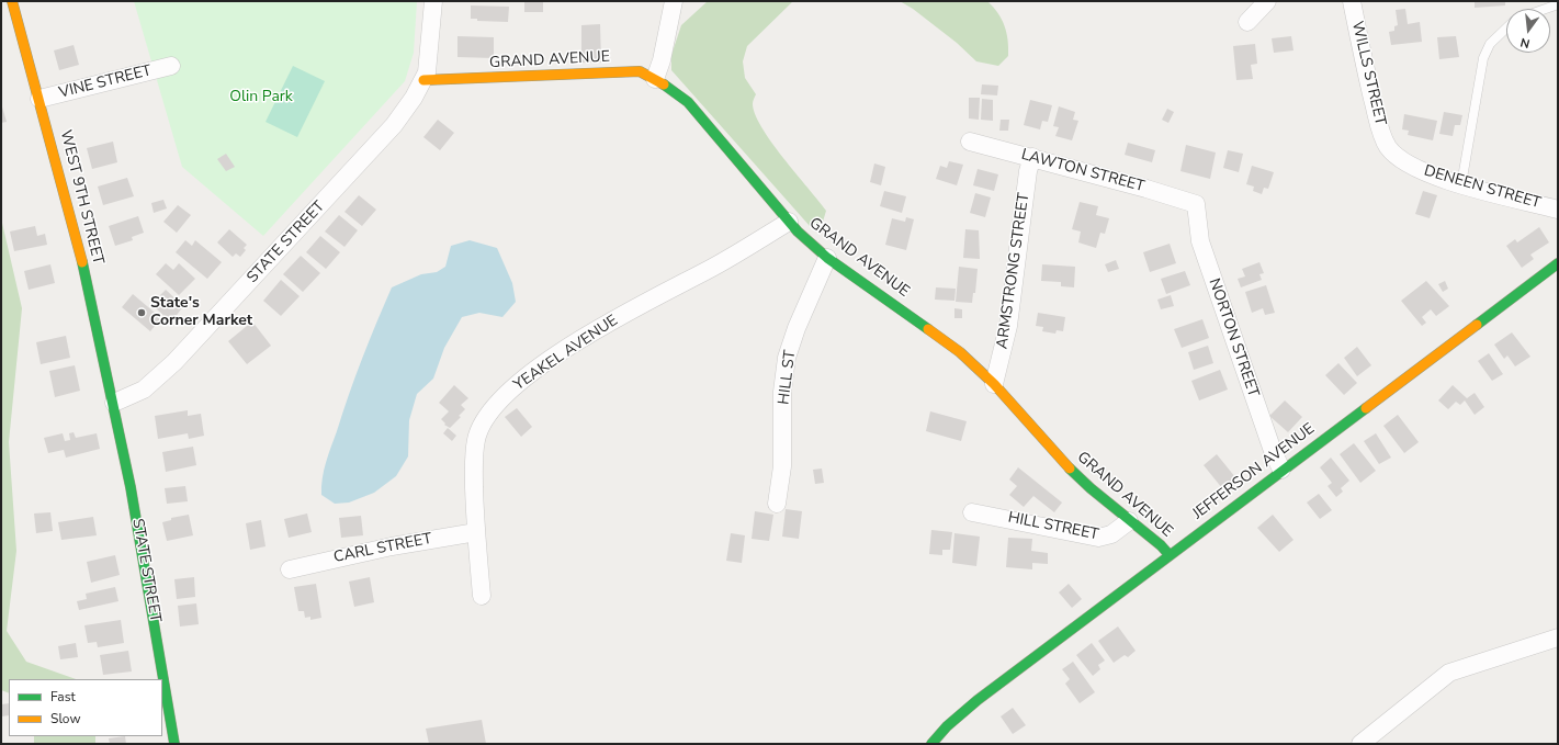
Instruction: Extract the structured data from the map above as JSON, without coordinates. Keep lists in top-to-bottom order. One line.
{"streets":{"street":["GRAND AVENUE","WILLS STREET","VINE STREET","LAWTON STREET","DENEEN STREET","WEST 9TH STREET","STATE STREET","ARMSTRONG STREET","NORTON STREET","YEAKEL AVENUE","HILL ST","JEFFERSON AVENUE","HILL STREET","CARL STREET"]},"crossings":[["GRAND AVENUE","STATE STREET"],["GRAND AVENUE","ARMSTRONG STREET"],["GRAND AVENUE","YEAKEL AVENUE"],["GRAND AVENUE","HILL ST"],["GRAND AVENUE","JEFFERSON AVENUE"],["GRAND AVENUE","HILL STREET"],["WILLS STREET","DENEEN STREET"],["VINE STREET","WEST 9TH STREET"],["LAWTON STREET","ARMSTRONG STREET"],["LAWTON STREET","NORTON STREET"],["WEST 9TH STREET","STATE STREET"],["NORTON STREET","JEFFERSON AVENUE"],["YEAKEL AVENUE","CARL STREET"]],"parks":["Olin Park"],"places":["State's Corner Market"],"legend":["Fast","Slow"],"north":"bottom"}
